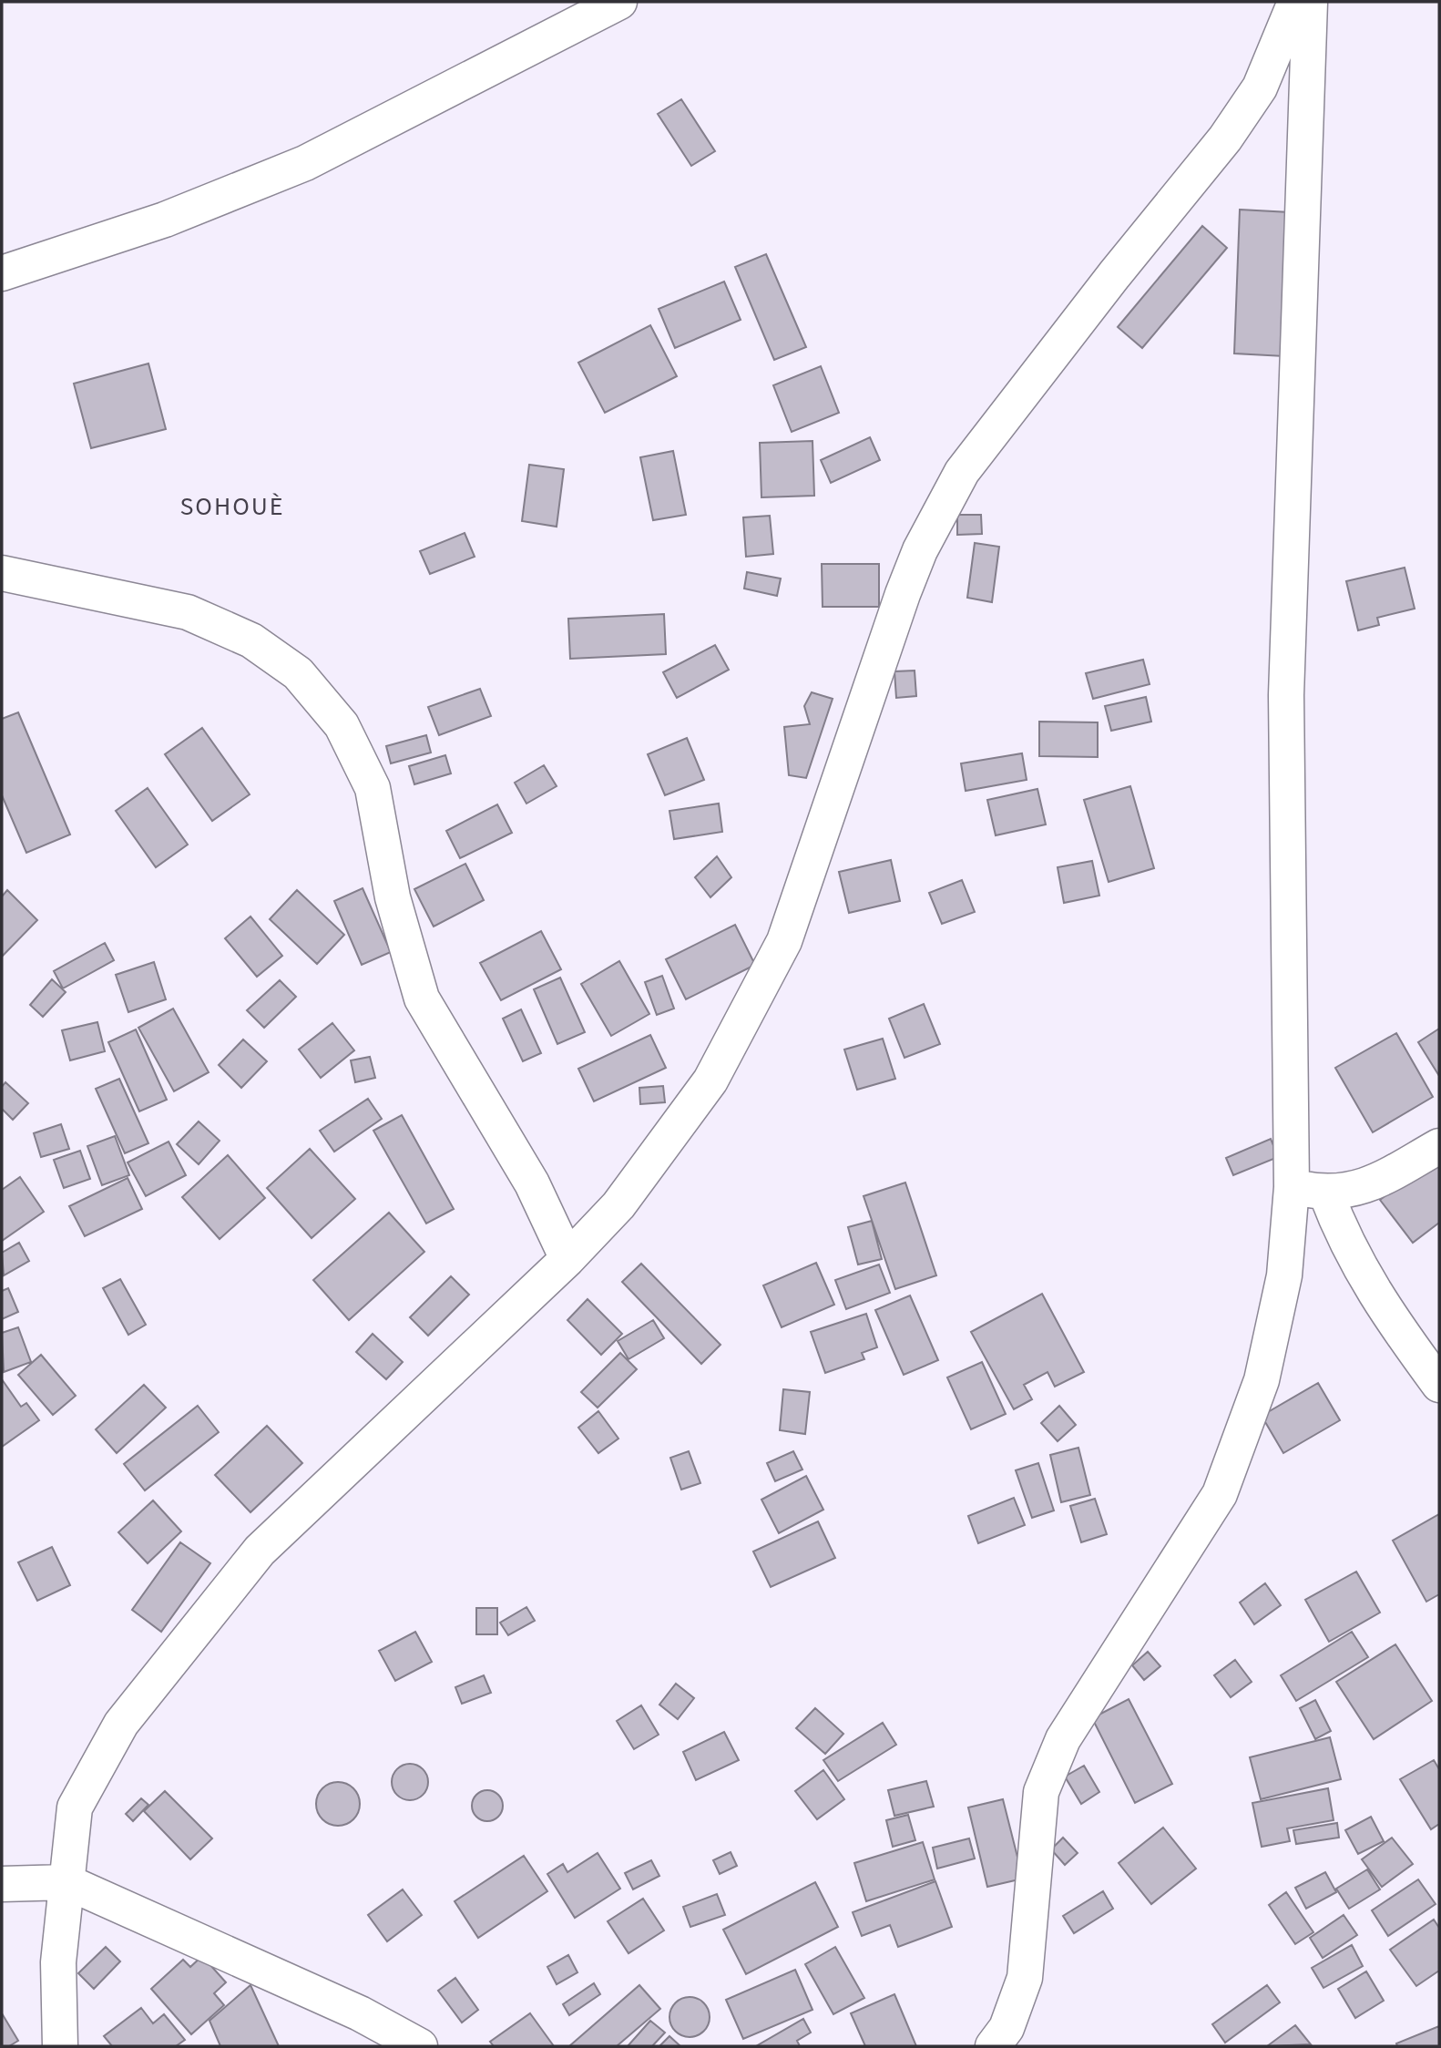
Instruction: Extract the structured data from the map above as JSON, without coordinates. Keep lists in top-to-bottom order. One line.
{"districts":["SOHOUÈ"]}
